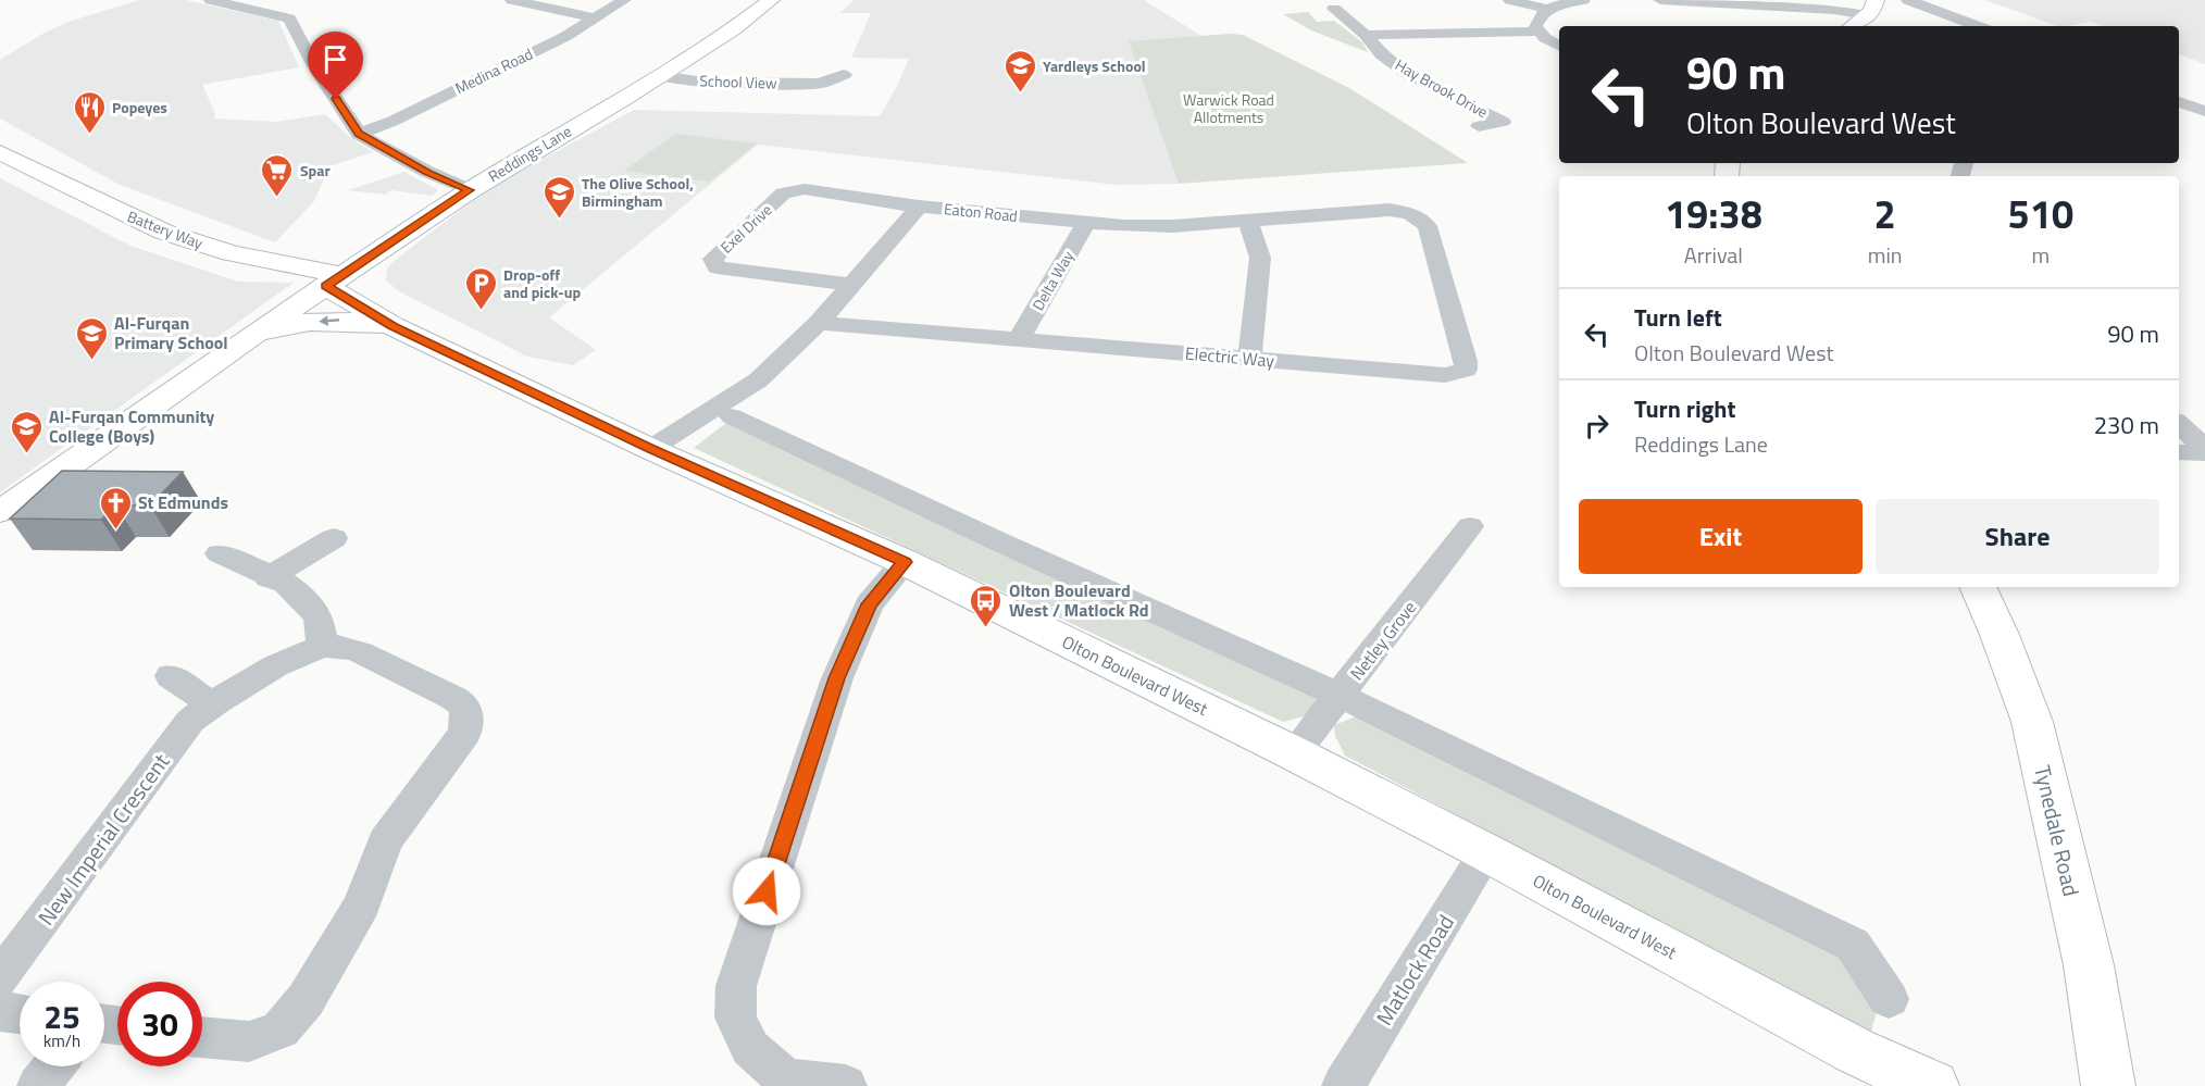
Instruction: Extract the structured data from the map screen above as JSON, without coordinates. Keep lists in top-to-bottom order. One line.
{"streets":{"street":["Medina Road","School View","Hay Brook Drive","Reddings Lane","Eaton Road","Exel Drive","Battery Way","Delta Way","Electric Way","Netley Grove","Olton Boulevard West","Tynedale Road","New Imperial Crescent","Matlock Road"]},"crossings":[["School View","Reddings Lane"],["Reddings Lane","Battery Way"],["Reddings Lane","Olton Boulevard West"],["Eaton Road","Exel Drive"],["Eaton Road","Delta Way"],["Eaton Road","Electric Way"],["Eaton Road","Olton Boulevard West"],["Battery Way","Olton Boulevard West"],["Delta Way","Electric Way"],["Netley Grove","Olton Boulevard West"],["Olton Boulevard West","Matlock Road"]],"parks":["Warwick Road Allotments"],"places":{"school or university":["Yardleys School","The Olive School, Birmingham","Al-Furqan Primary School","Al-Furqan Community College (Boys)"],"restaurant":["Popeyes"],"supermarket":["Spar"],"parking":["Drop-off and pick-up"],"church":["St Edmunds"],"bus stop":["Olton Boulevard West / Matlock Rd"]},"page":{"turn":["90 m","Olton Boulevard West"],"eta":["19:38","Arrival","2","min","510","m"],"list":[{"name":"Turn left","note":"Olton Boulevard West","value":"90 m"},{"name":"Turn right","note":"Reddings Lane","value":"230 m"}],"buttons":["Exit","Share"],"speed":"25 km/h","limit":"30"}}
